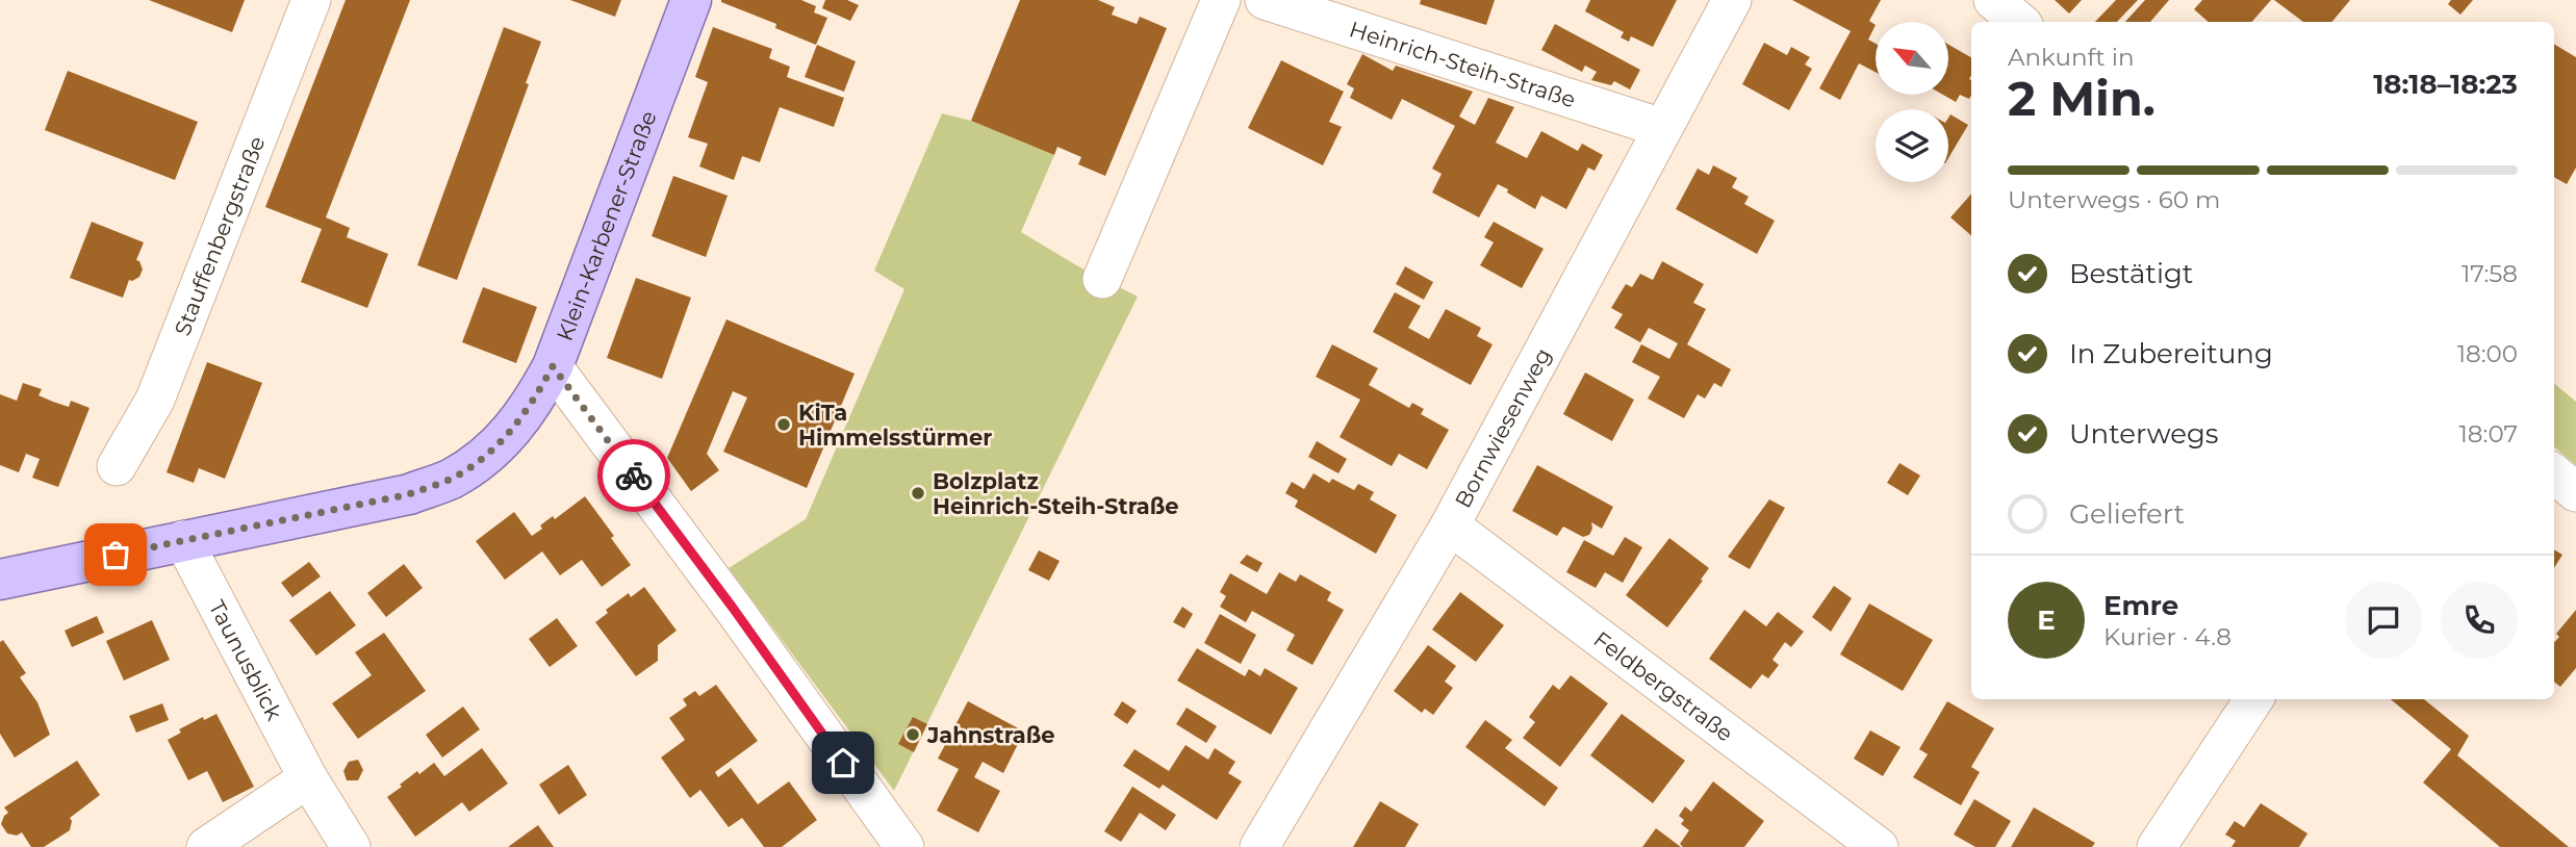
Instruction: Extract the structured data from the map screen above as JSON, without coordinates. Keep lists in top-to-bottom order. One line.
{"streets":{"main road":["Klein-Karbener-Straße"],"street":["Heinrich-Steih-Straße","Stauffenbergstraße","Bornwiesenweg","Taunusblick","Feldbergstraße"]},"crossings":[["Heinrich-Steih-Straße","Bornwiesenweg"],["Klein-Karbener-Straße","Taunusblick"],["Bornwiesenweg","Feldbergstraße"]],"places":["KiTa Himmelsstürmer","Bolzplatz Heinrich-Steih-Straße","Jahnstraße"],"north":"top left","page":{"heading":["2 Min.","Ankunft in","18:18–18:23"],"panel":["Emre","Kurier · 4.8"],"bar":"Unterwegs · 60 m","list":[["Bestätigt","17:58"],["In Zubereitung","18:00"],["Unterwegs","18:07"],"Geliefert"],"round":"E"}}
